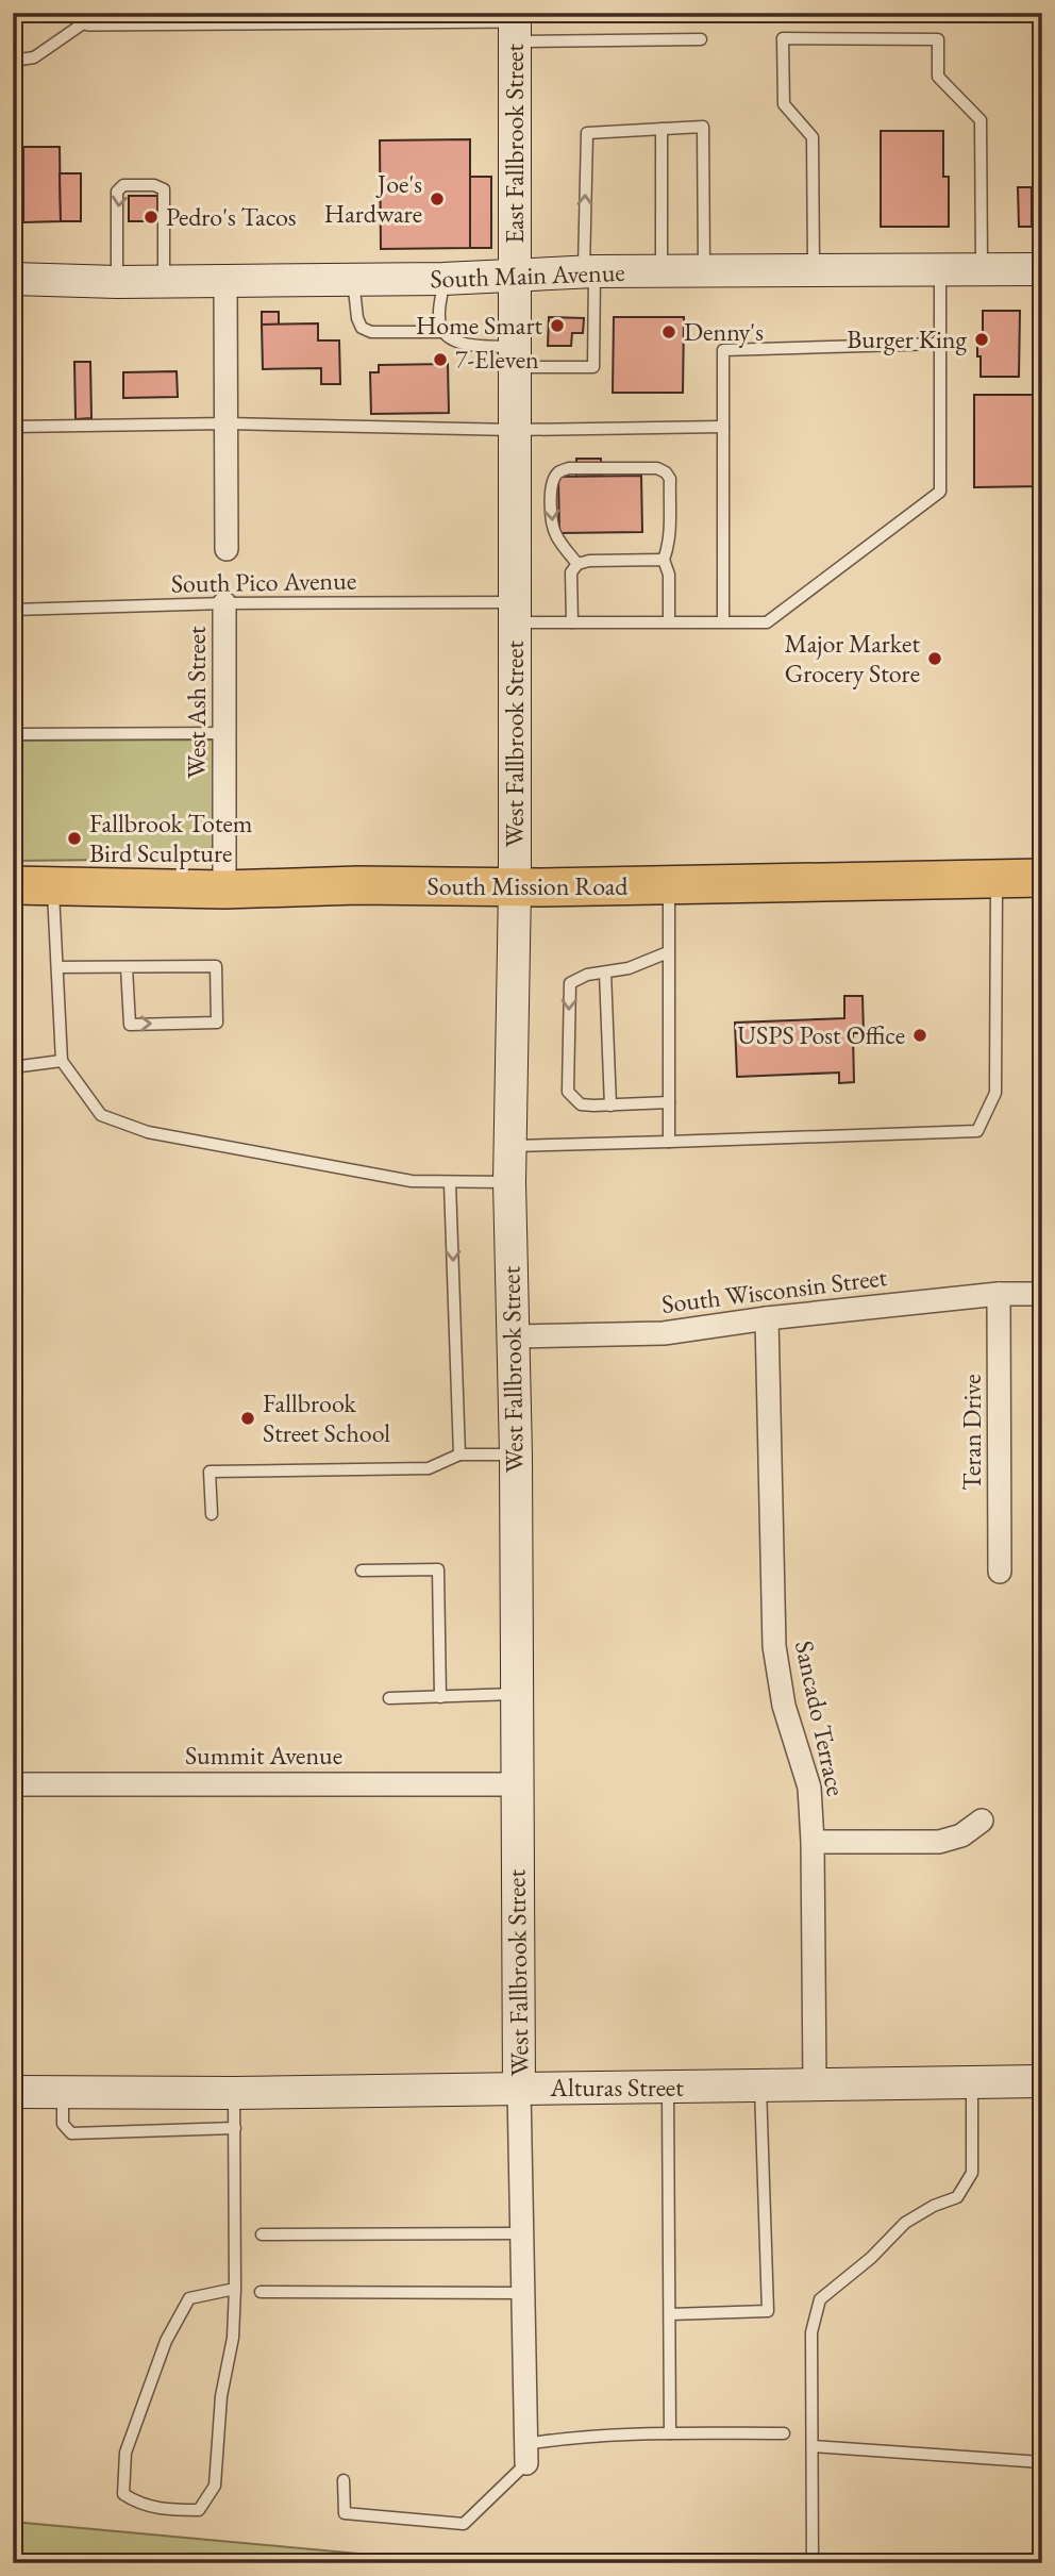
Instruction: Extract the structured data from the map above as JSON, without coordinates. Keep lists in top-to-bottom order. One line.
{"streets":{"main road":["South Mission Road"],"street":["East Fallbrook Street","South Main Avenue","West Ash Street","West Fallbrook Street","South Wisconsin Street","Teran Drive","Sancado Terrace","Summit Avenue","Alturas Street"],"lane":["South Pico Avenue"]},"crossings":[["East Fallbrook Street","South Main Avenue"],["East Fallbrook Street","West Fallbrook Street"],["South Main Avenue","West Fallbrook Street"],["South Pico Avenue","West Ash Street"],["South Pico Avenue","West Fallbrook Street"],["West Ash Street","South Mission Road"],["West Fallbrook Street","South Mission Road"],["West Fallbrook Street","South Wisconsin Street"],["West Fallbrook Street","Summit Avenue"],["West Fallbrook Street","Alturas Street"],["South Wisconsin Street","Teran Drive"],["South Wisconsin Street","Sancado Terrace"],["Sancado Terrace","Alturas Street"]],"places":["Joe's Hardware","Pedro's Tacos","Home Smart","Denny's","Burger King","7-Eleven","Major Market Grocery Store","Fallbrook Totem Bird Sculpture","USPS Post Office","Fallbrook Street School"]}
